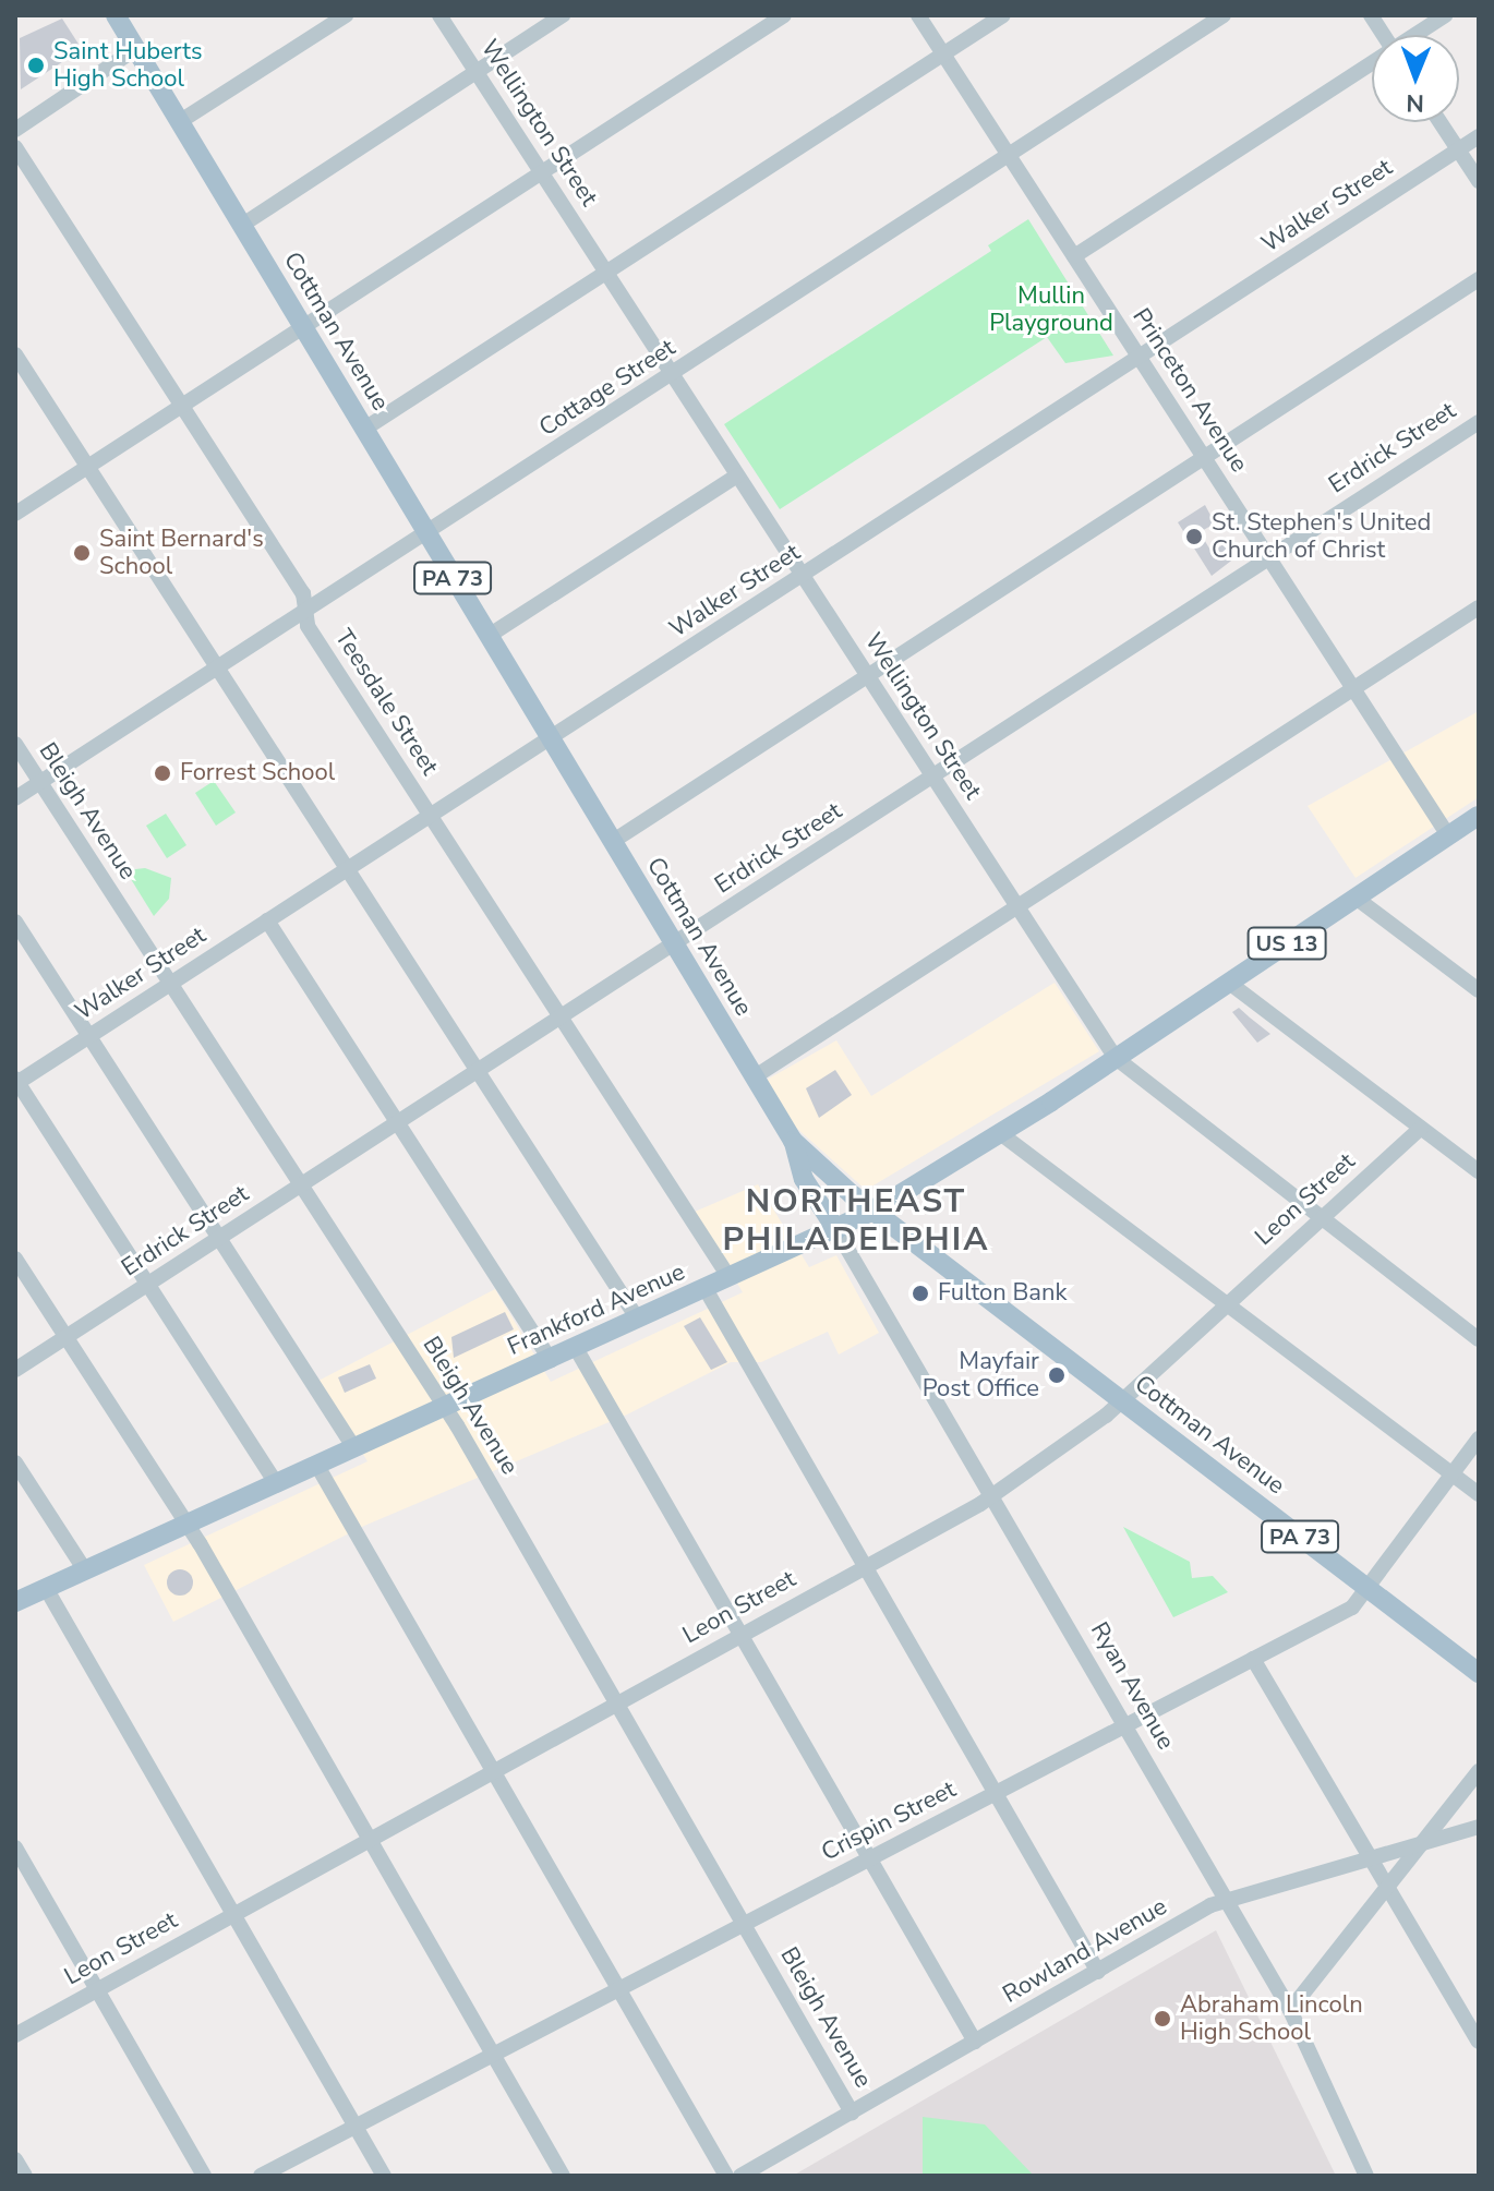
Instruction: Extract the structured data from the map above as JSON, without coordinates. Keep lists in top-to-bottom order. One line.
{"streets":{"main road":["Cottman Avenue","PA 73","US 13","Frankford Avenue"],"street":["Wellington Street","Walker Street","Cottage Street","Princeton Avenue","Erdrick Street","Teesdale Street","Bleigh Avenue","Leon Street","Ryan Avenue","Crispin Street","Rowland Avenue"]},"crossings":[["Wellington Street","Walker Street"],["Wellington Street","Cottage Street"],["Wellington Street","Erdrick Street"],["Wellington Street","Leon Street"],["Wellington Street","Frankford Avenue"],["Walker Street","Cottman Avenue"],["Walker Street","Princeton Avenue"],["Walker Street","Teesdale Street"],["Walker Street","Bleigh Avenue"],["Cottman Avenue","Cottage Street"],["Cottman Avenue","Erdrick Street"],["Cottman Avenue","Leon Street"],["Cottman Avenue","Frankford Avenue"],["Cottman Avenue","Crispin Street"],["Cottage Street","Princeton Avenue"],["Cottage Street","Teesdale Street"],["Cottage Street","Bleigh Avenue"],["Princeton Avenue","Erdrick Street"],["Princeton Avenue","Frankford Avenue"],["Erdrick Street","Teesdale Street"],["Erdrick Street","Bleigh Avenue"],["Teesdale Street","Frankford Avenue"],["Bleigh Avenue","Leon Street"],["Bleigh Avenue","Frankford Avenue"],["Bleigh Avenue","Crispin Street"],["Bleigh Avenue","Rowland Avenue"],["Leon Street","Ryan Avenue"],["Frankford Avenue","Ryan Avenue"],["Ryan Avenue","Crispin Street"],["Ryan Avenue","Rowland Avenue"]],"districts":["NORTHEAST PHILADELPHIA"],"parks":["Mullin Playground"],"places":["Saint Huberts High School","St. Stephen's United Church of Christ","Saint Bernard's School","Forrest School","Fulton Bank","Mayfair Post Office","Abraham Lincoln High School"],"north":"bottom"}
